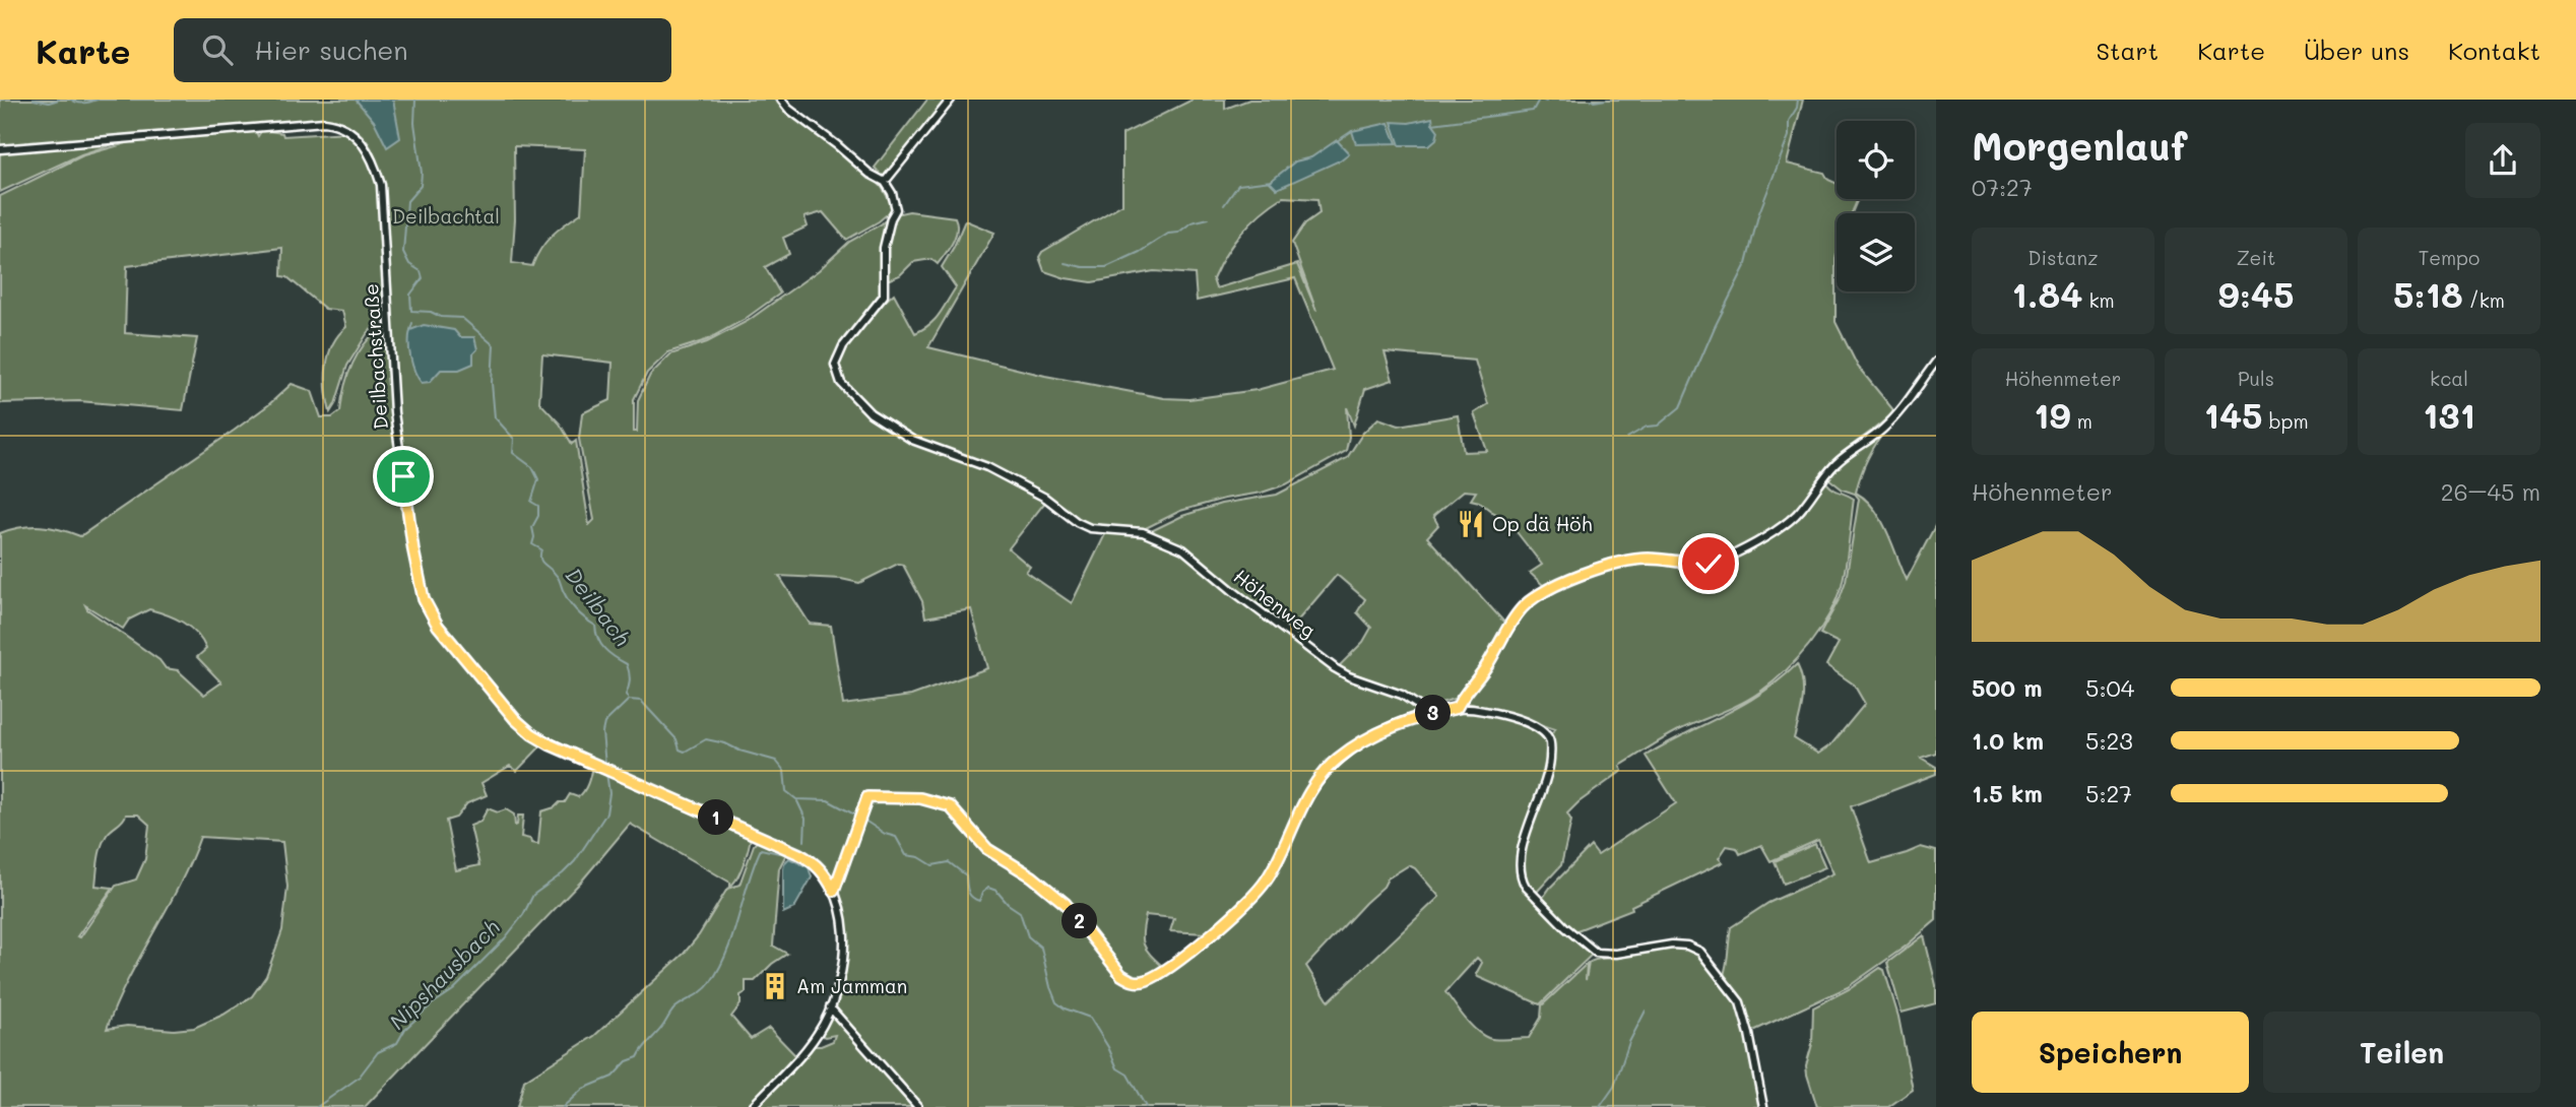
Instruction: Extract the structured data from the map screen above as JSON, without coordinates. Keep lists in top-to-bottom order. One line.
{"streets":{"street":["Deilbachstraße","Höhenweg"]},"water":["Deilbach","Nipshausbach"],"parks":["Deilbachtal"],"places":{"restaurant":["Op dä Höh"],"building":["Am Jamman"]},"page":{"header":"Karte","search":"Hier suchen","nav":["Start","Karte","Über uns","Kontakt"],"heading":["Morgenlauf","07:27"],"stats":[["Distanz","1.84 km"],["Zeit","9:45"],["Tempo","5:18 /km"],["Höhenmeter","19 m"],["Puls","145 bpm"],["kcal","131"]],"chart":["Höhenmeter","26–45 m"],"list":[{"name":"500 m","note":"5:04"},{"name":"1.0 km","note":"5:23"},{"name":"1.5 km","note":"5:27"}],"pins":["3","1","2"],"buttons":["Speichern","Teilen"]}}
